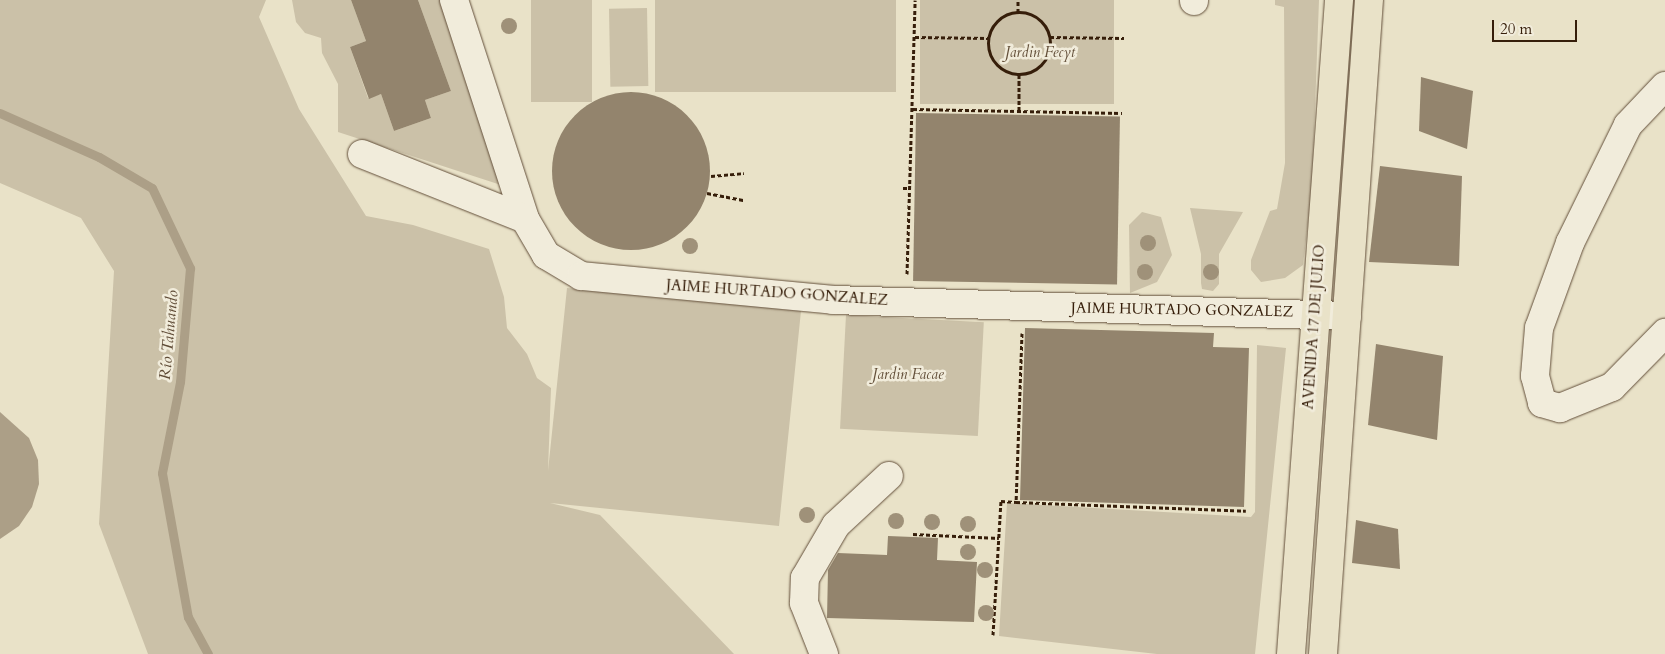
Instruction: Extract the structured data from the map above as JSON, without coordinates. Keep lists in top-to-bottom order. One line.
{"streets":{"main road":["AVENIDA 17 DE JULIO"],"street":["JAIME HURTADO GONZALEZ"]},"crossings":[["JAIME HURTADO GONZALEZ","AVENIDA 17 DE JULIO"]],"water":["Río Tahuando"],"parks":["Jardin Fecyt","Jardin Facae"],"scale_bar":"20 m"}
